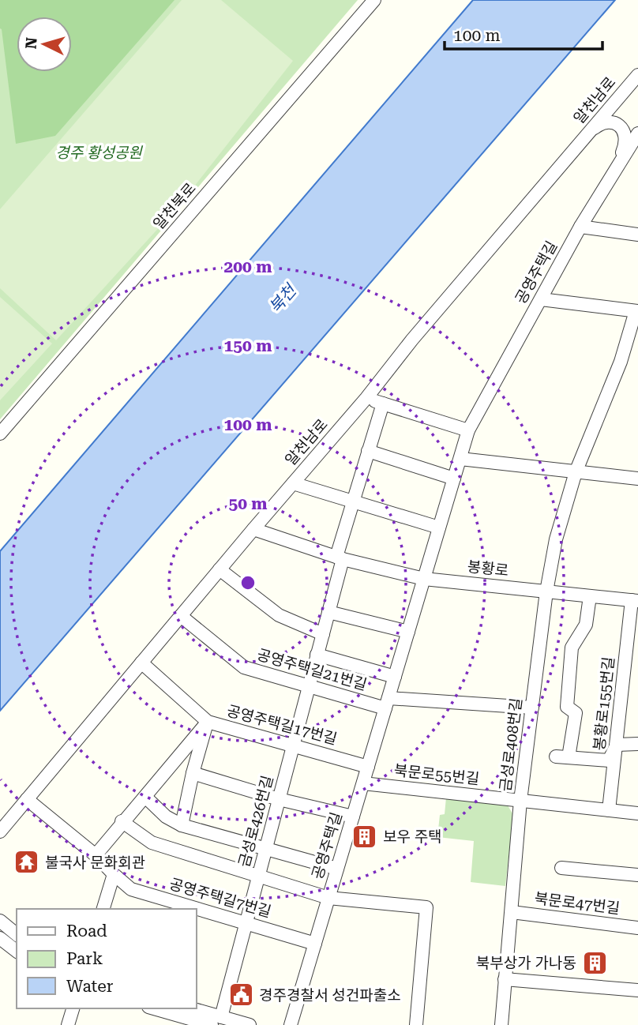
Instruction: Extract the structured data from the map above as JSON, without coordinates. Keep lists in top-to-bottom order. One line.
{"streets":{"street":["알천남로","알천북로","공영주택길","봉황로","공영주택길21번길","봉황로155번길","공영주택길17번길","금성로408번길","북문로55번길","금성로426번길","공영주택길7번길","북문로47번길"]},"crossings":[["알천남로","봉황로"],["알천남로","공영주택길21번길"],["알천남로","공영주택길17번길"],["알천남로","공영주택길7번길"],["공영주택길","봉황로"],["공영주택길","공영주택길21번길"],["공영주택길","공영주택길17번길"],["공영주택길","북문로55번길"],["공영주택길","공영주택길7번길"],["봉황로","봉황로155번길"],["봉황로","금성로408번길"],["봉황로","금성로426번길"],["공영주택길21번길","금성로408번길"],["공영주택길21번길","금성로426번길"],["봉황로155번길","북문로55번길"],["공영주택길17번길","금성로426번길"],["금성로408번길","북문로55번길"],["금성로408번길","북문로47번길"],["금성로426번길","공영주택길7번길"]],"water":["북천"],"parks":["경주 황성공원"],"places":{"building":["보우 주택","북부상가 가나동"],"temple":["불국사 문화회관"],"public building":["경주경찰서 성건파출소"]},"legend":["Road","Park","Water"],"scale_bar":"100 m","north":"left","rings":["200 m","150 m","100 m","50 m"]}
